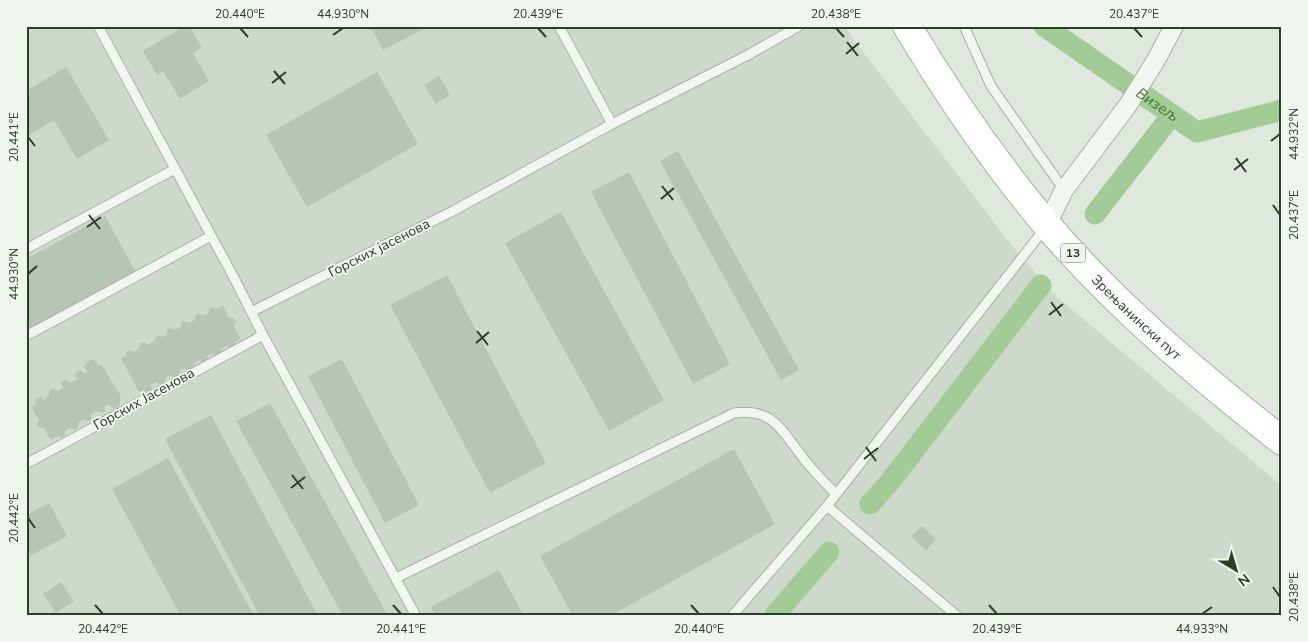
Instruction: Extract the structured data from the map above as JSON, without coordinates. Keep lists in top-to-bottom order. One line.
{"streets":{"main road":["13","Зрењанински пут"],"lane":["Горских јасенова","Горских Јасенова"]},"water":["Визељ"],"north":"bottom right","coordinates":["20.440°E","44.930°N","20.439°E","20.438°E","20.437°E","44.932°N","20.441°E","20.442°E","44.933°N"]}
